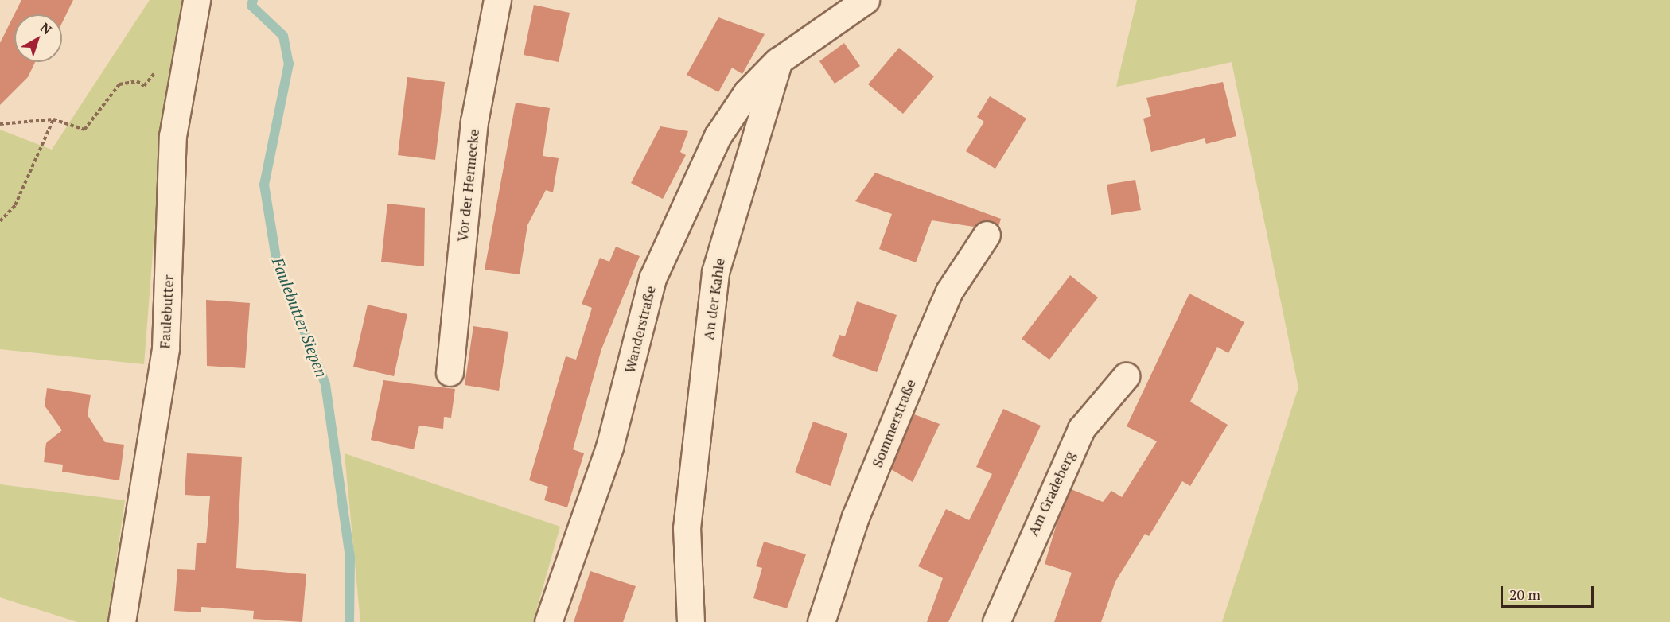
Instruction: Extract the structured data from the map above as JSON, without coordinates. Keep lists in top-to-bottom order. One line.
{"streets":{"street":["Vor der Hermecke","An der Kahle","Faulebutter","Wanderstraße","Sommerstraße","Am Gradeberg"]},"crossings":[["An der Kahle","Wanderstraße"]],"water":["Faulebutter Siepen"],"scale_bar":"20 m","north":"top right"}
